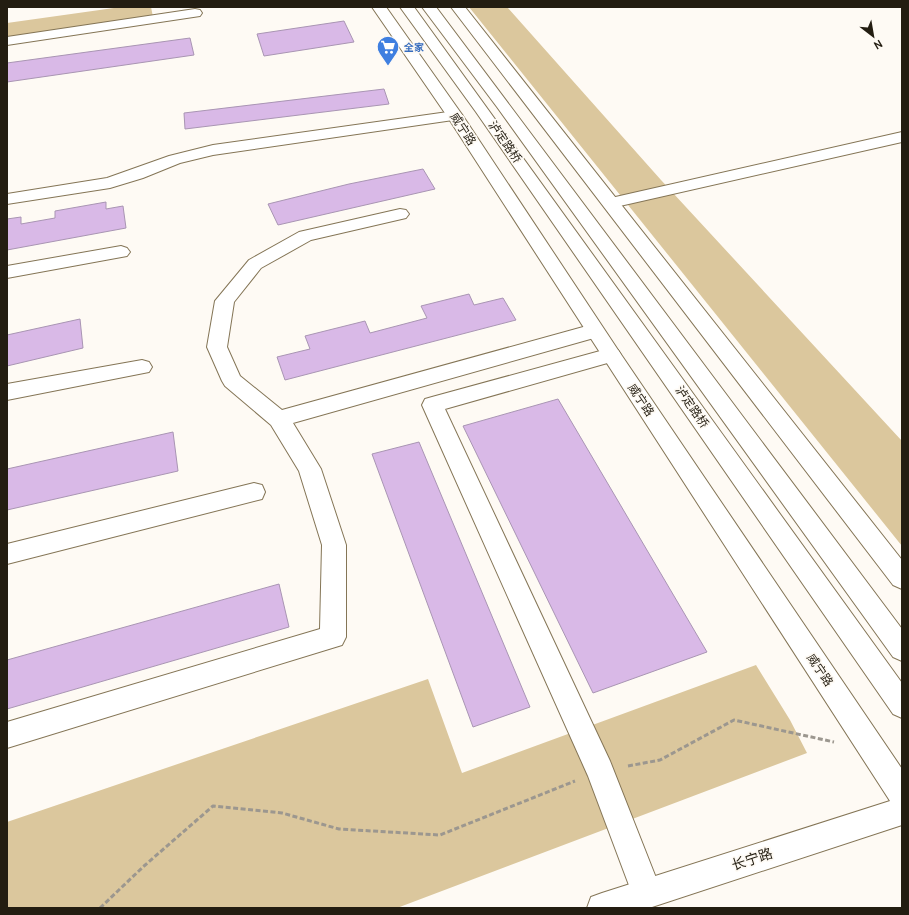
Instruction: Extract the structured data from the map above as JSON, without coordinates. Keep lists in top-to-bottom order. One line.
{"streets":{"main road":["威宁路","泸定路桥","长宁路"]},"places":{"supermarket":["全家"]},"north":"bottom right"}
